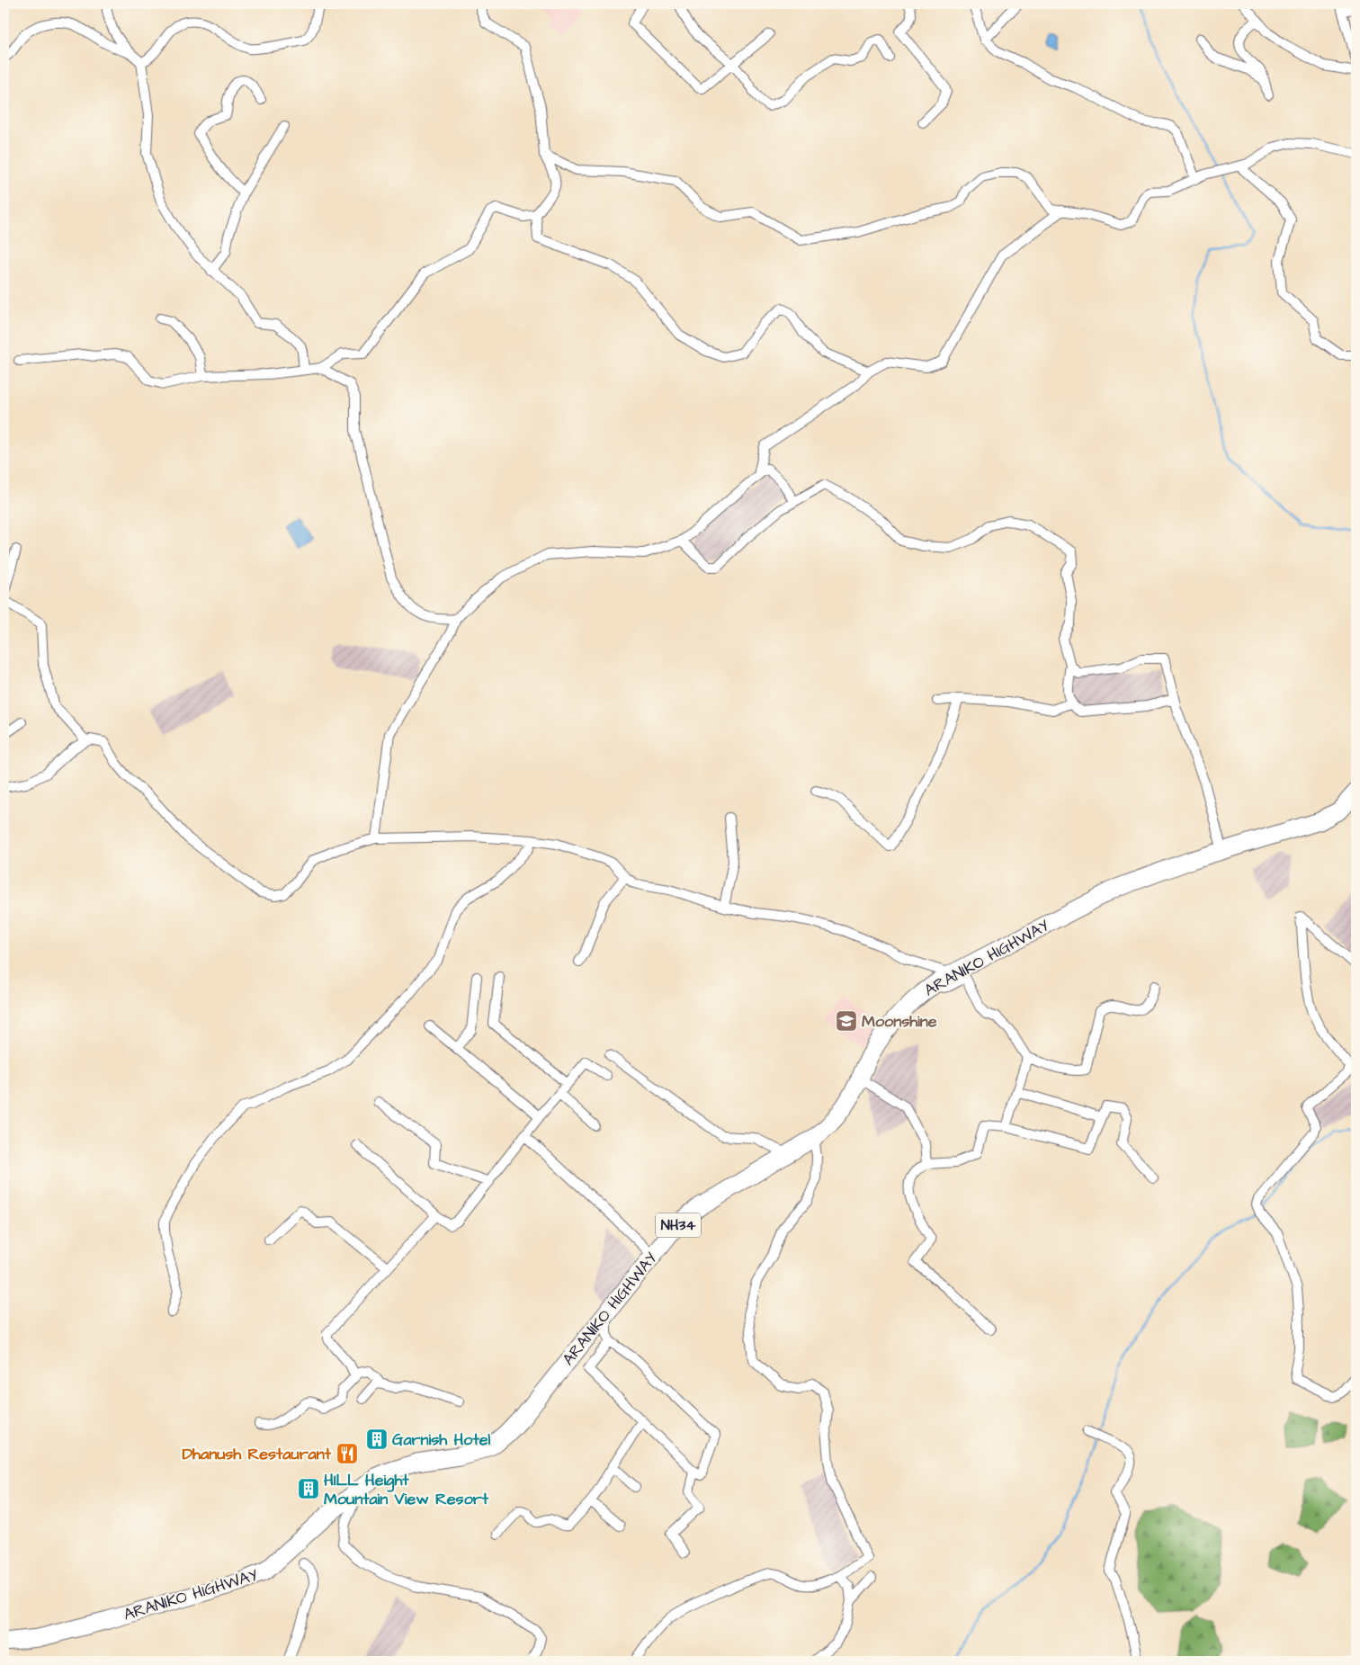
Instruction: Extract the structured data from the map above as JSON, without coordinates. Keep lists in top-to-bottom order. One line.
{"streets":{"highway":["ARANIKO HIGHWAY","NH34"]},"places":{"school or university":["Moonshine"],"building":["Garnish Hotel","HILL Height Mountain View Resort"],"restaurant":["Dhanush Restaurant"]}}
